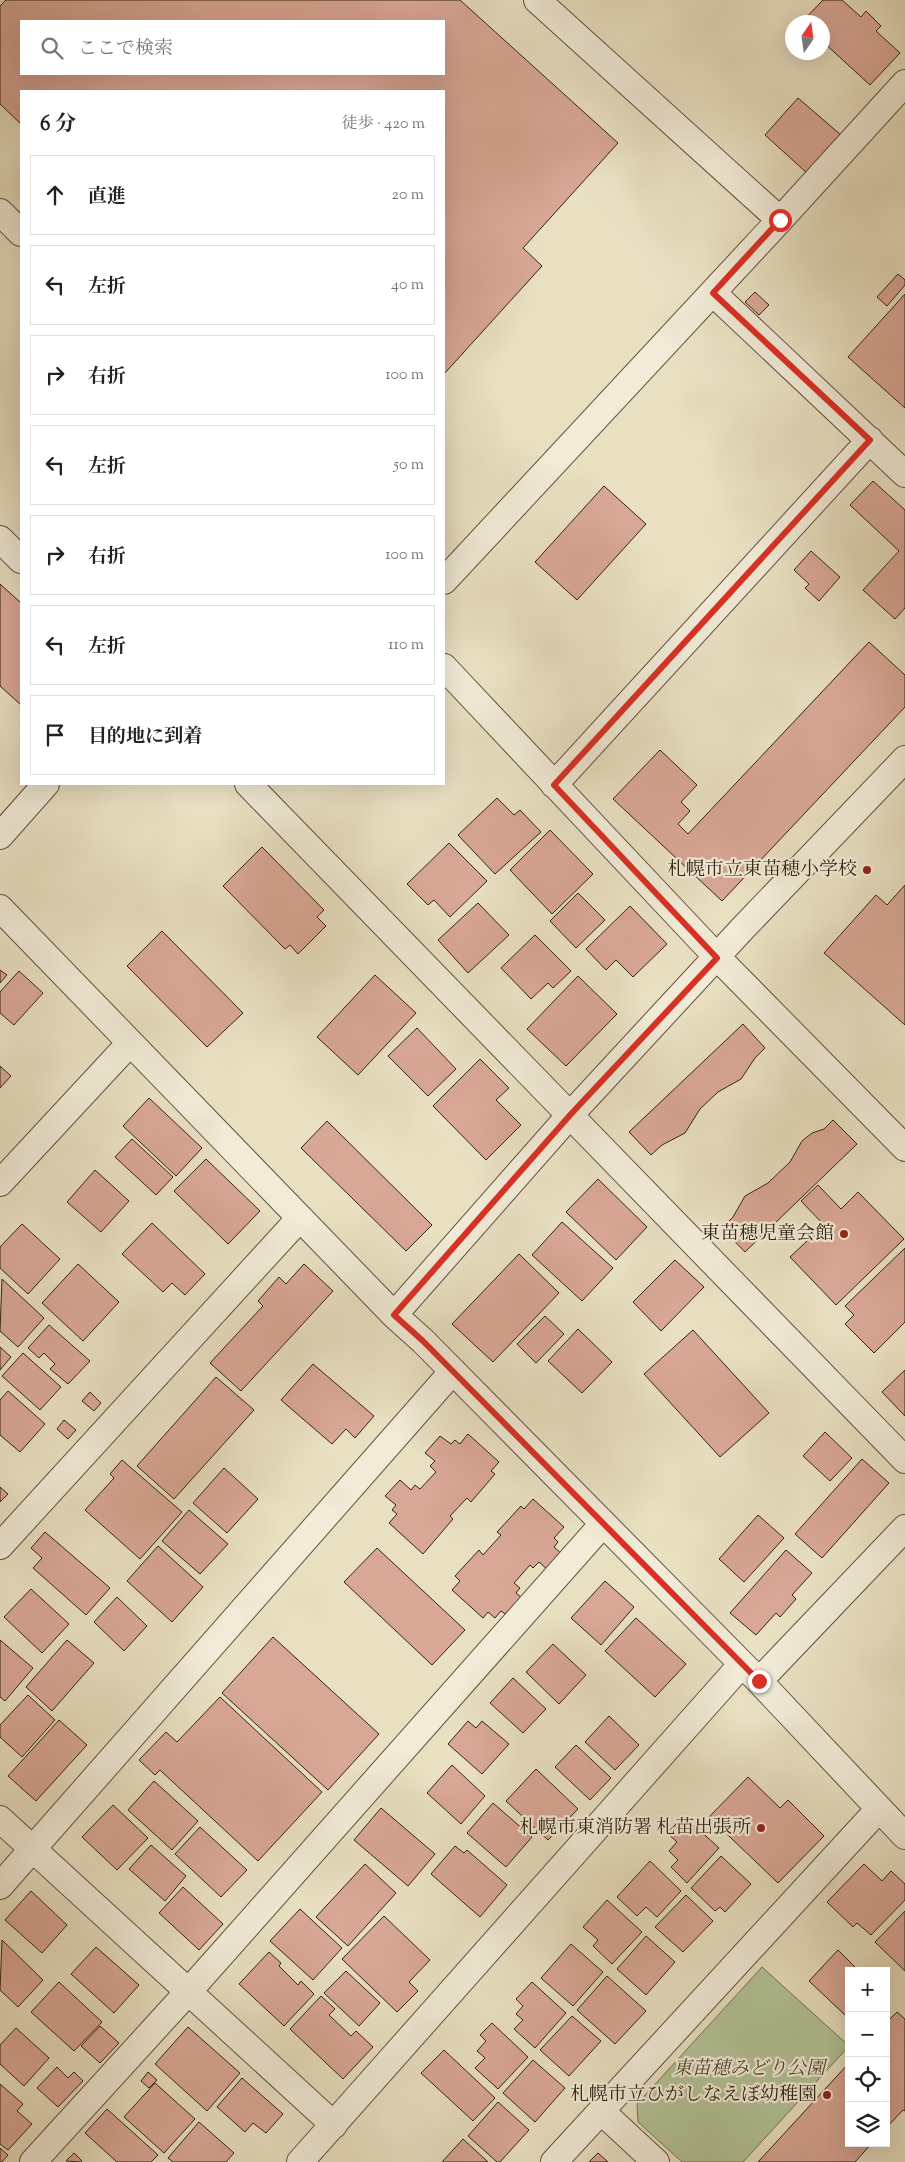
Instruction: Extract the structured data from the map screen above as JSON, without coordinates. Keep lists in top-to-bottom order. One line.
{"parks":["東苗穂みどり公園"],"places":["札幌市立東苗穂小学校","東苗穂児童会館","札幌市東消防署 札苗出張所","札幌市立ひがしなえぼ幼稚園"],"north":"top","page":{"search":"ここで検索","heading":["6 分","徒歩 · 420 m"],"list":[["直進","20 m"],["左折","40 m"],["右折","100 m"],["左折","50 m"],["右折","100 m"],["左折","110 m"],"目的地に到着"],"map_buttons":["+","−"]}}
